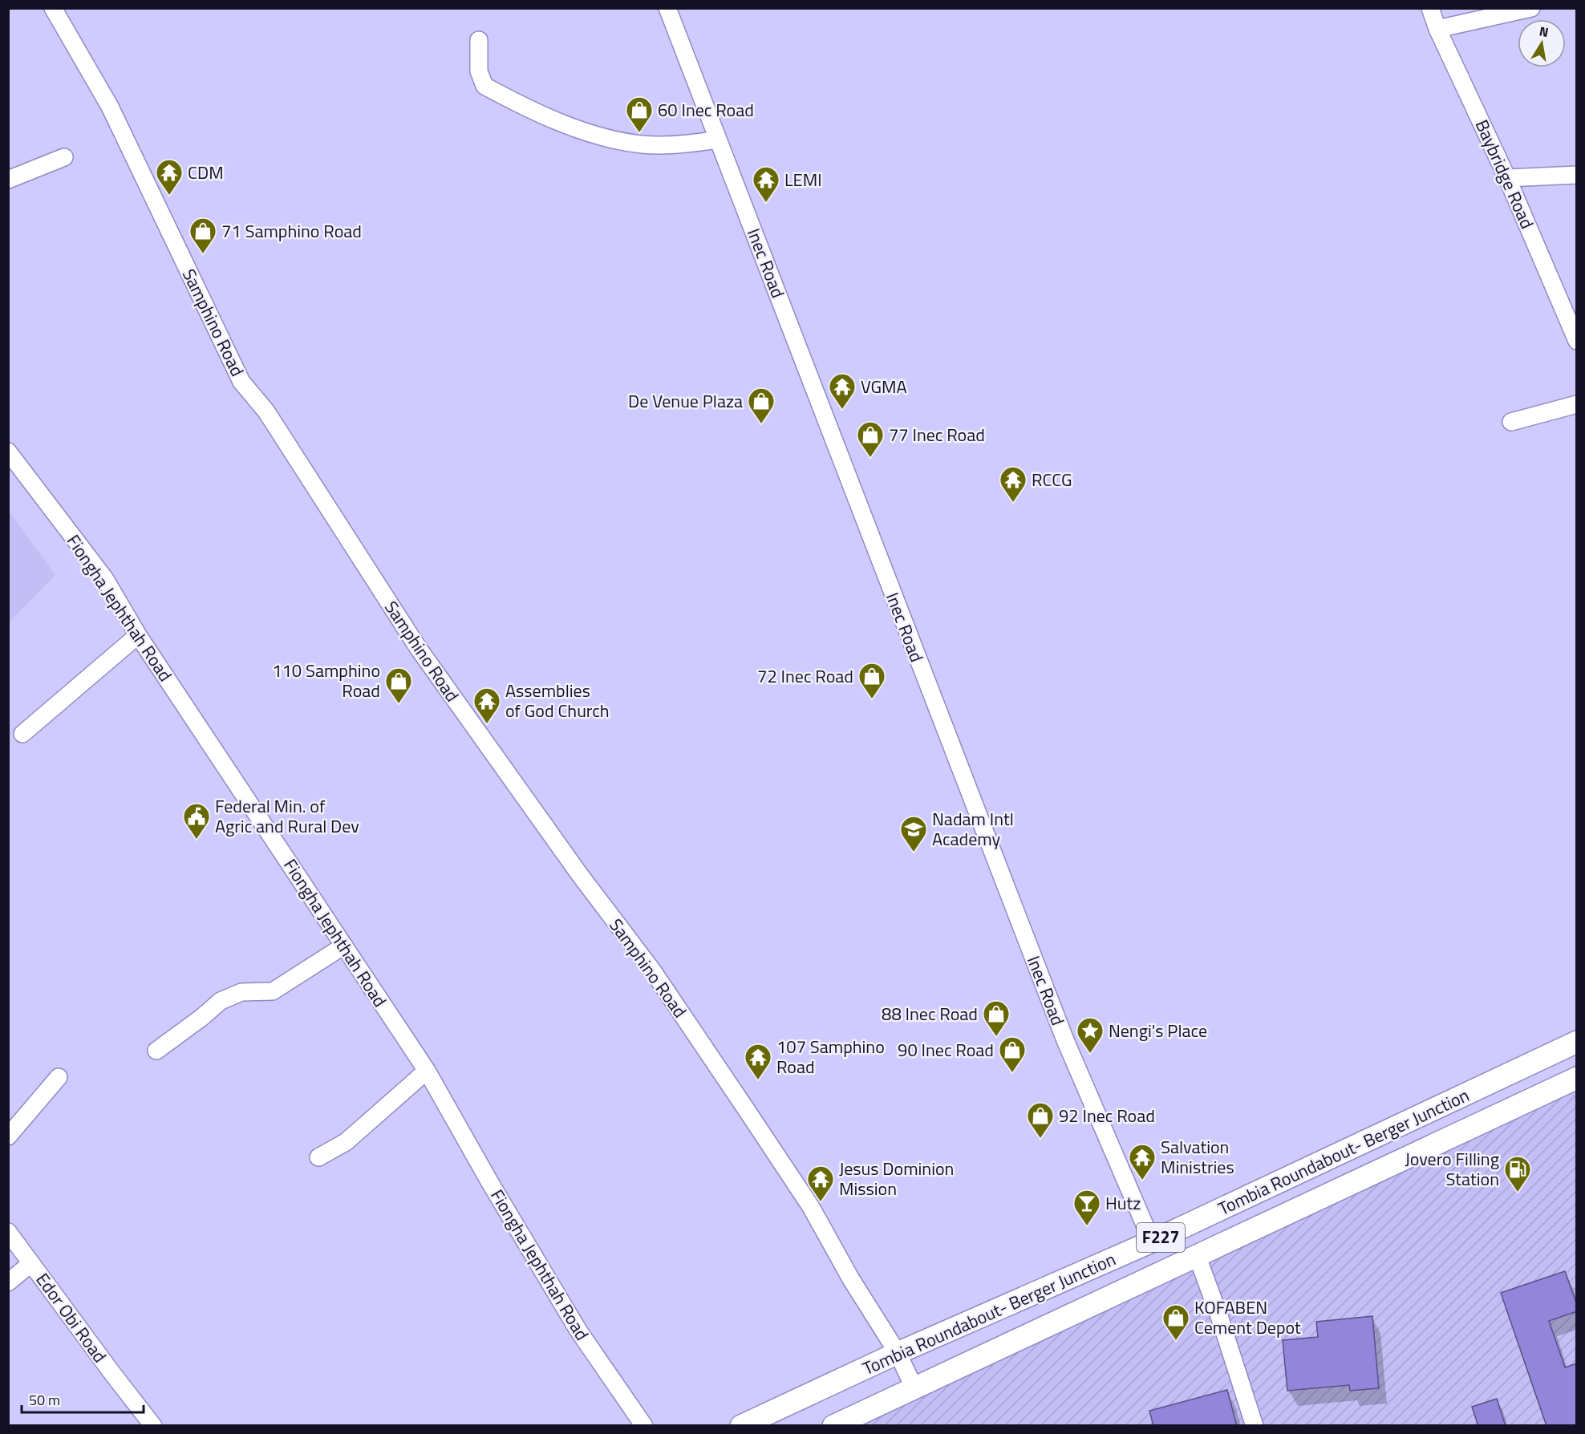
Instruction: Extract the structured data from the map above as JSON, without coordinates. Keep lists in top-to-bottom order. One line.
{"streets":{"main road":["Tombia Roundabout- Berger Junction","F227"],"street":["Baybridge Road","Inec Road","Samphino Road","Fiongha Jephthah Road","Edor Obi Road"]},"crossings":[["Inec Road","Tombia Roundabout- Berger Junction"],["Samphino Road","Tombia Roundabout- Berger Junction"]],"places":{"shop":["60 Inec Road","71 Samphino Road","De Venue Plaza","77 Inec Road","72 Inec Road","110 Samphino Road","88 Inec Road","90 Inec Road","92 Inec Road","KOFABEN Cement Depot"],"temple":["CDM","LEMI","VGMA","RCCG","Assemblies of God Church","107 Samphino Road","Salvation Ministries","Jesus Dominion Mission"],"public building":["Federal Min. of Agric and Rural Dev"],"school or university":["Nadam Intl Academy"],"place":["Nengi's Place"],"fuel station":["Jovero Filling Station"],"bar":["Hutz"]},"scale_bar":"50 m","north":"top"}
